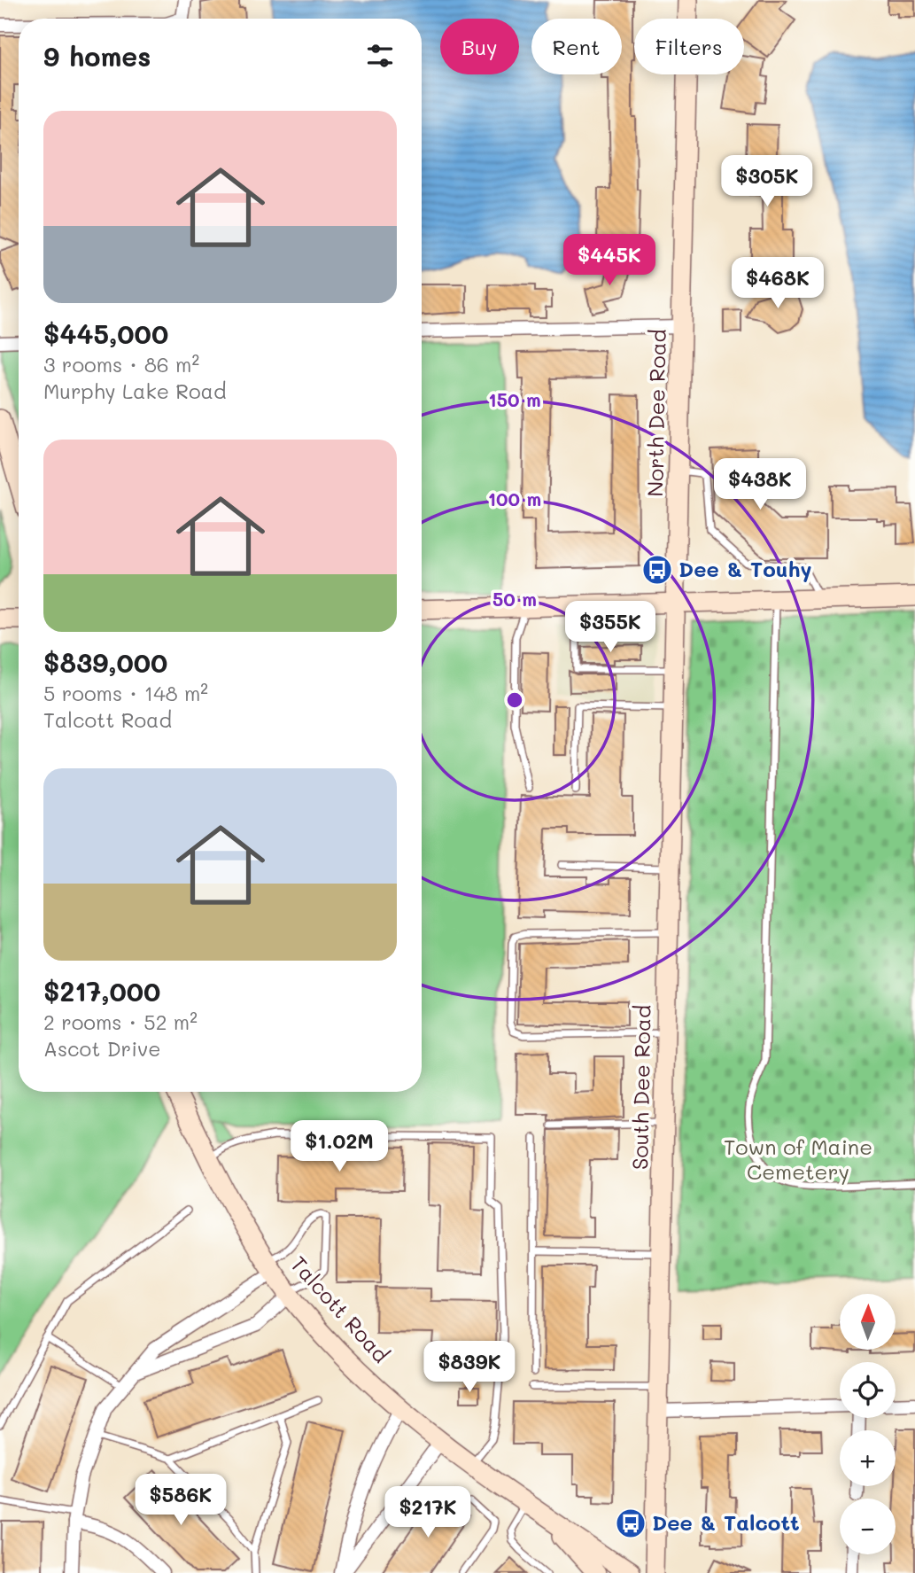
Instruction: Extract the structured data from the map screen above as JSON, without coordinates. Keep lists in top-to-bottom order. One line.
{"streets":{"main road":["North Dee Road","South Dee Road","Talcott Road"]},"crossings":[["North Dee Road","South Dee Road"]],"parks":["Town of Maine Cemetery"],"places":{"bus stop":["Dee & Touhy","Dee & Talcott"]},"north":"top","page":{"chip":["Buy","Rent","Filters"],"heading":"9 homes","list":[{"name":"$445,000","note":"3 rooms · 86 m² · Murphy Lake Road"},{"name":"$839,000","note":"5 rooms · 148 m² · Talcott Road"},{"name":"$217,000","note":"2 rooms · 52 m² · Ascot Drive"}],"price":["$305K","$445K","$468K","$438K","$355K","$1.02M","$839K","$586K","$217K"],"map_buttons":["+","−"]},"rings":["150 m","100 m","50 m"]}
